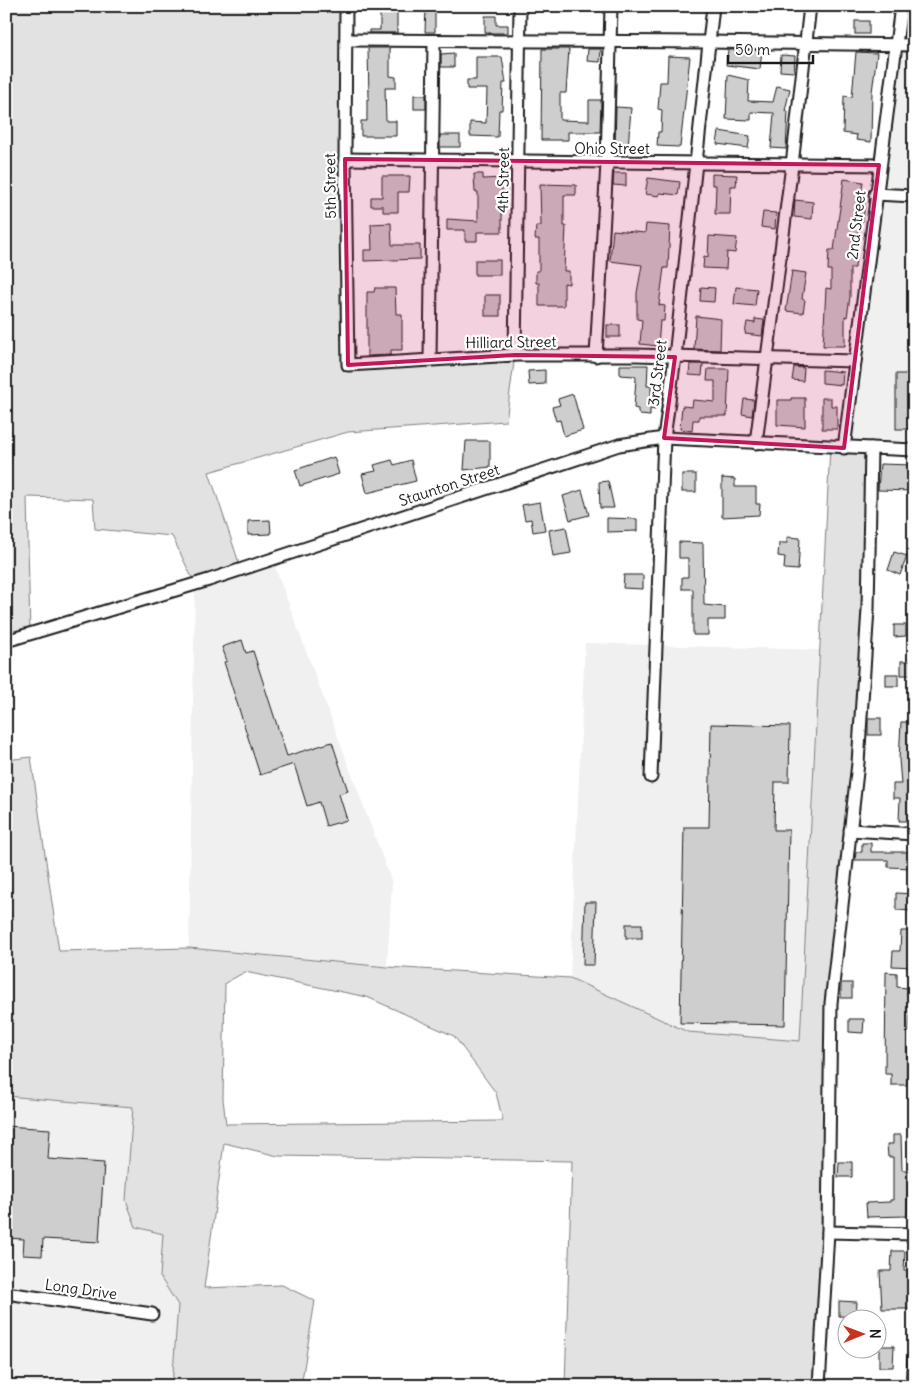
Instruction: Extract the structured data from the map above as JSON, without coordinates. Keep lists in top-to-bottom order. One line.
{"streets":{"street":["Ohio Street","4th Street","5th Street","2nd Street","Hilliard Street","3rd Street","Staunton Street","Long Drive"]},"crossings":[["Ohio Street","4th Street"],["Ohio Street","5th Street"],["Ohio Street","2nd Street"],["Ohio Street","3rd Street"],["4th Street","Hilliard Street"],["5th Street","Hilliard Street"],["2nd Street","Hilliard Street"],["2nd Street","Staunton Street"],["Hilliard Street","3rd Street"],["3rd Street","Staunton Street"]],"scale_bar":"50 m","north":"right"}
